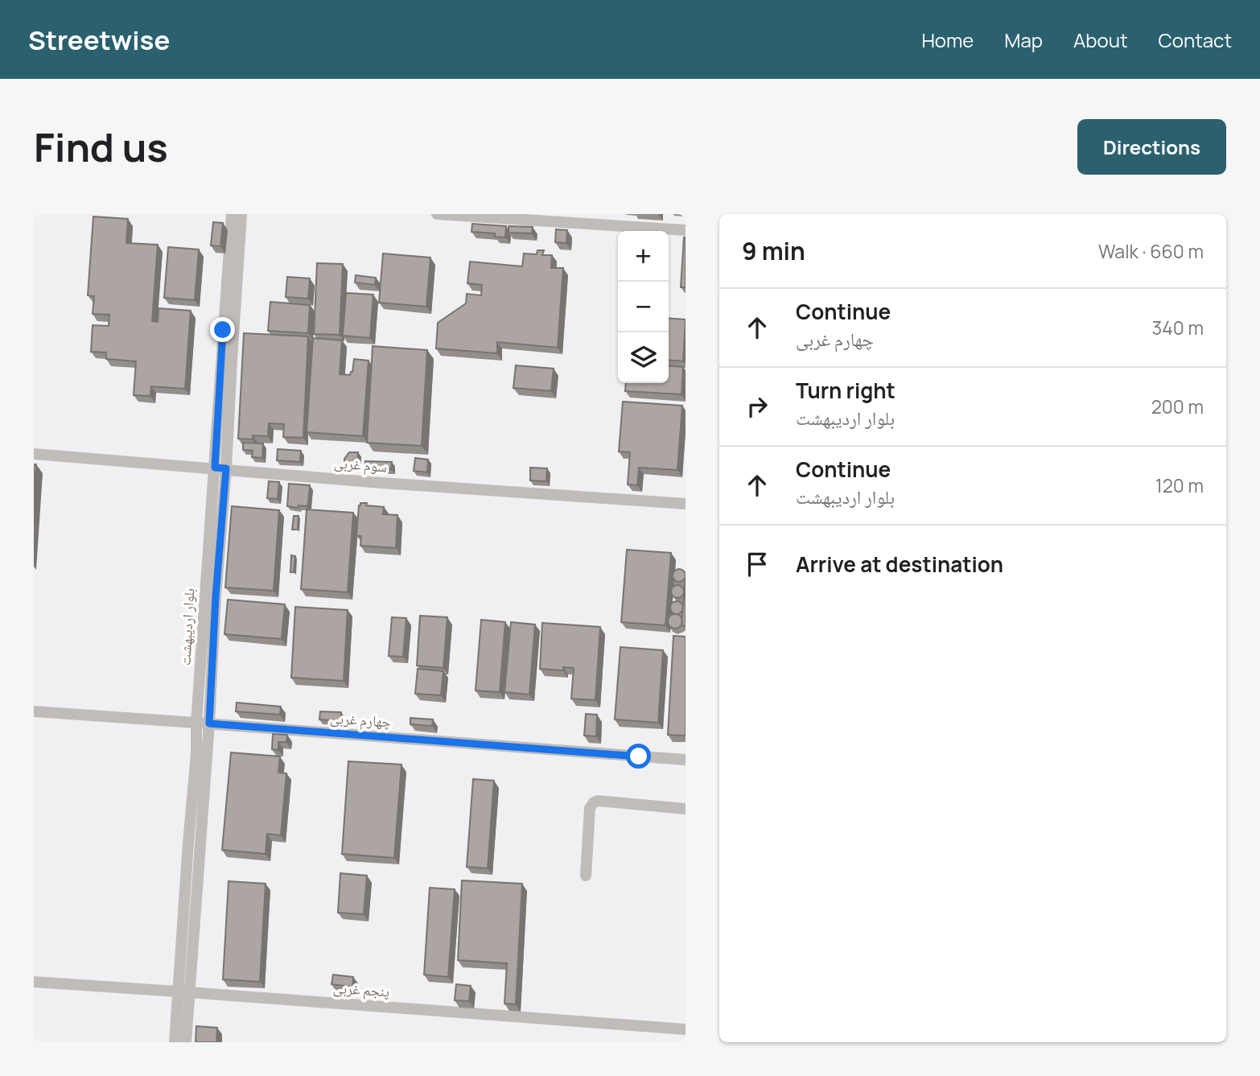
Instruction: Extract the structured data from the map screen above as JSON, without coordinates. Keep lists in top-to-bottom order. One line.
{"streets":{"street":["سوم غربی","بلوار اردیبهشت","چهارم غربی","پنجم غربی"]},"crossings":[["سوم غربی","بلوار اردیبهشت"],["بلوار اردیبهشت","چهارم غربی"],["بلوار اردیبهشت","پنجم غربی"]],"page":{"header":"Streetwise","nav":["Home","Map","About","Contact"],"buttons":"Directions","title":"Find us","heading":["9 min","Walk · 660 m"],"map_buttons":["+","−"],"list":[["Continue","چهارم غربی","340 m"],["Turn right","بلوار اردیبهشت","200 m"],["Continue","بلوار اردیبهشت","120 m"],"Arrive at destination"]}}
